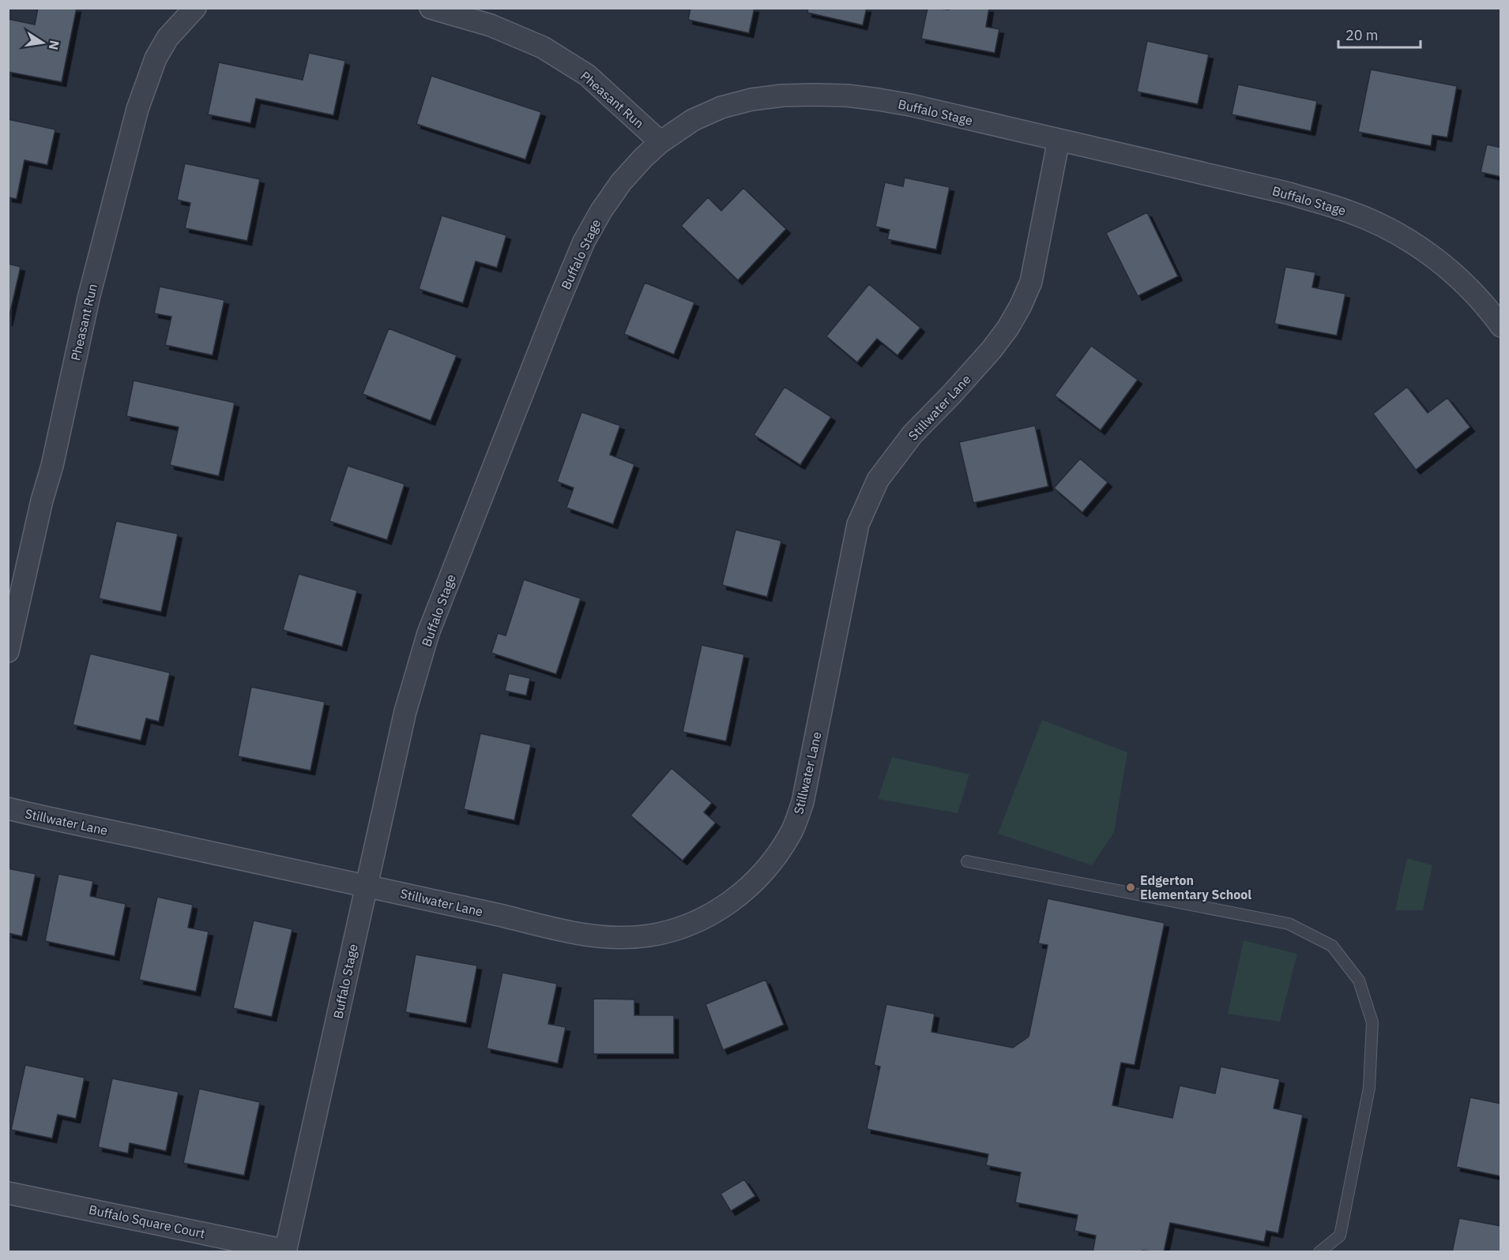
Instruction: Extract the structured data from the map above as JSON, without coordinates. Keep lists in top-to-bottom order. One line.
{"streets":{"street":["Pheasant Run","Buffalo Stage","Stillwater Lane","Buffalo Square Court"]},"crossings":[["Pheasant Run","Buffalo Stage"],["Buffalo Stage","Stillwater Lane"],["Buffalo Stage","Buffalo Square Court"]],"places":["Edgerton Elementary School"],"scale_bar":"20 m","north":"right"}
